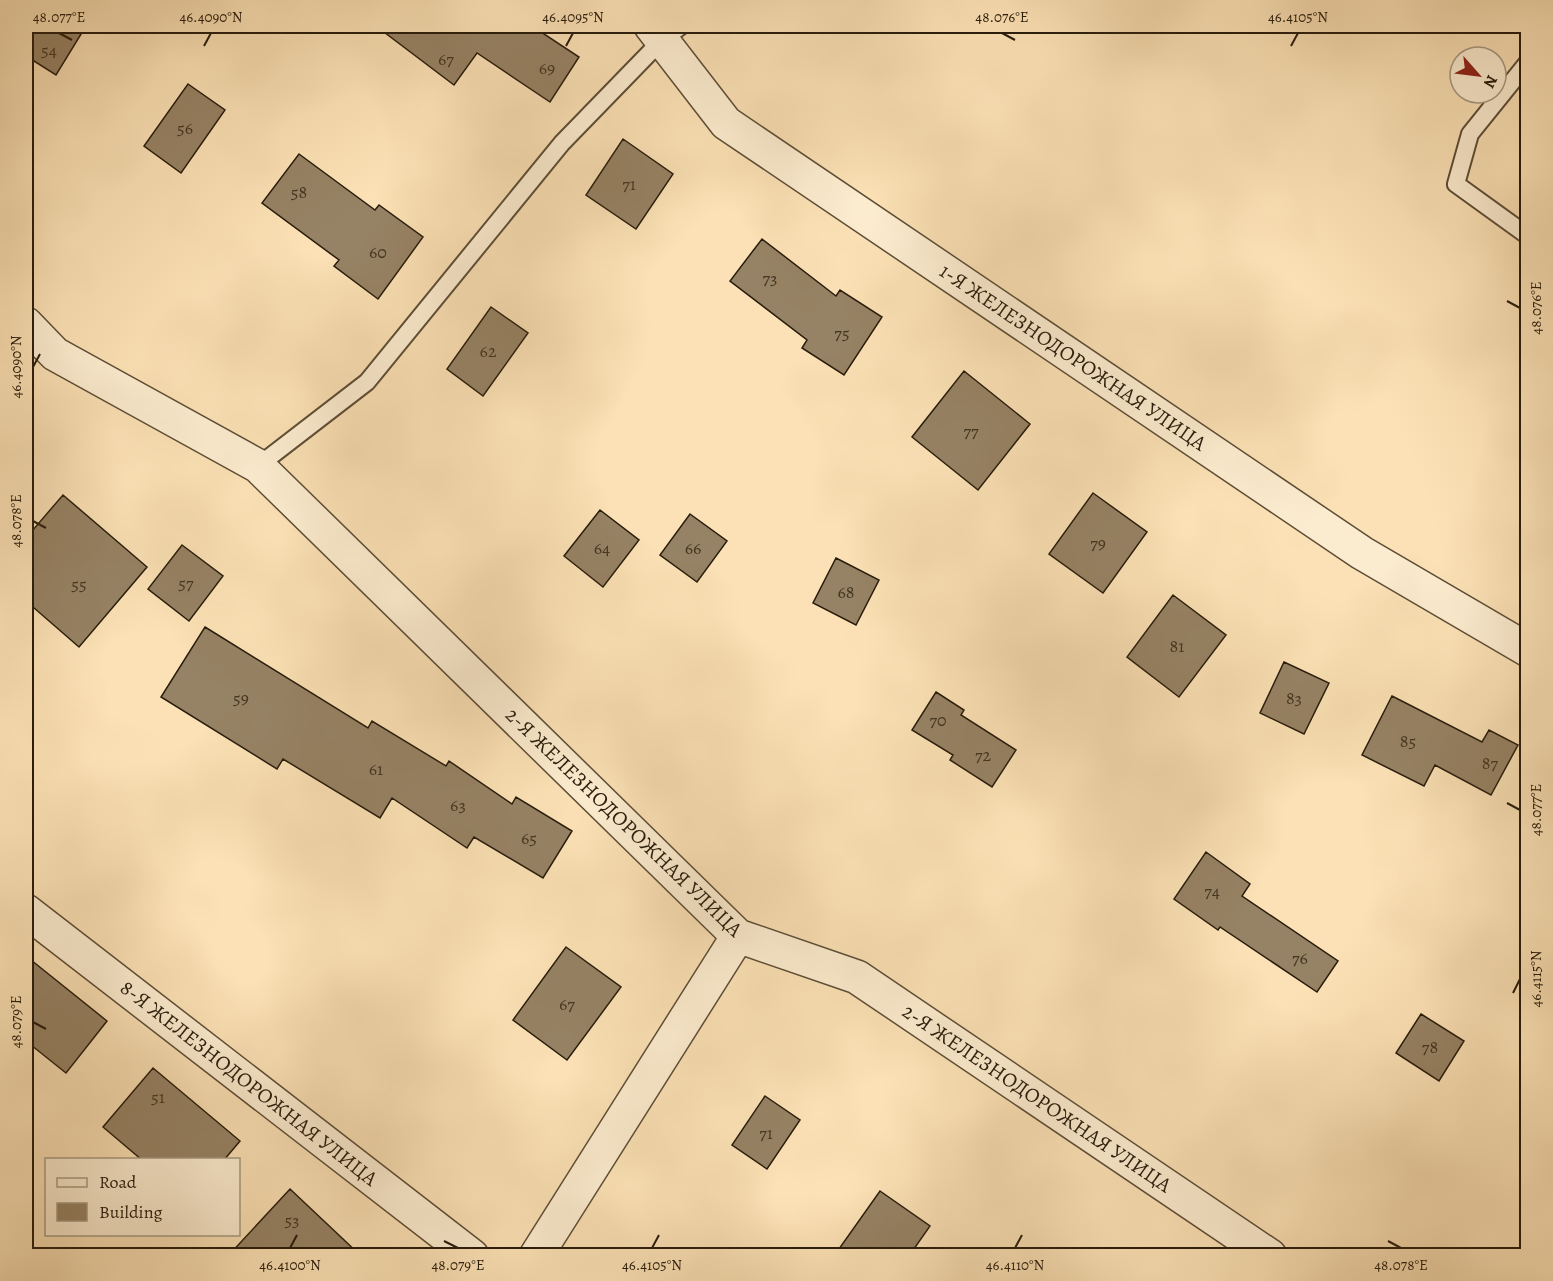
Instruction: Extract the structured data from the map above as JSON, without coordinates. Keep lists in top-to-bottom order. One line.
{"streets":{"street":["1-Я ЖЕЛЕЗНОДОРОЖНАЯ УЛИЦА","2-Я ЖЕЛЕЗНОДОРОЖНАЯ УЛИЦА","8-Я ЖЕЛЕЗНОДОРОЖНАЯ УЛИЦА"]},"house_numbers":["54","67","69","56","71","58","60","73","75","62","77","79","64","66","57","55","68","81","59","83","70","85","72","87","61","63","65","74","76","67","78","51","71","53"],"legend":["Road","Building"],"north":"bottom right","coordinates":["48.077°E","46.4090°N","46.4095°N","48.076°E","46.4105°N","48.078°E","46.4115°N","48.079°E","46.4100°N","46.4110°N"]}
